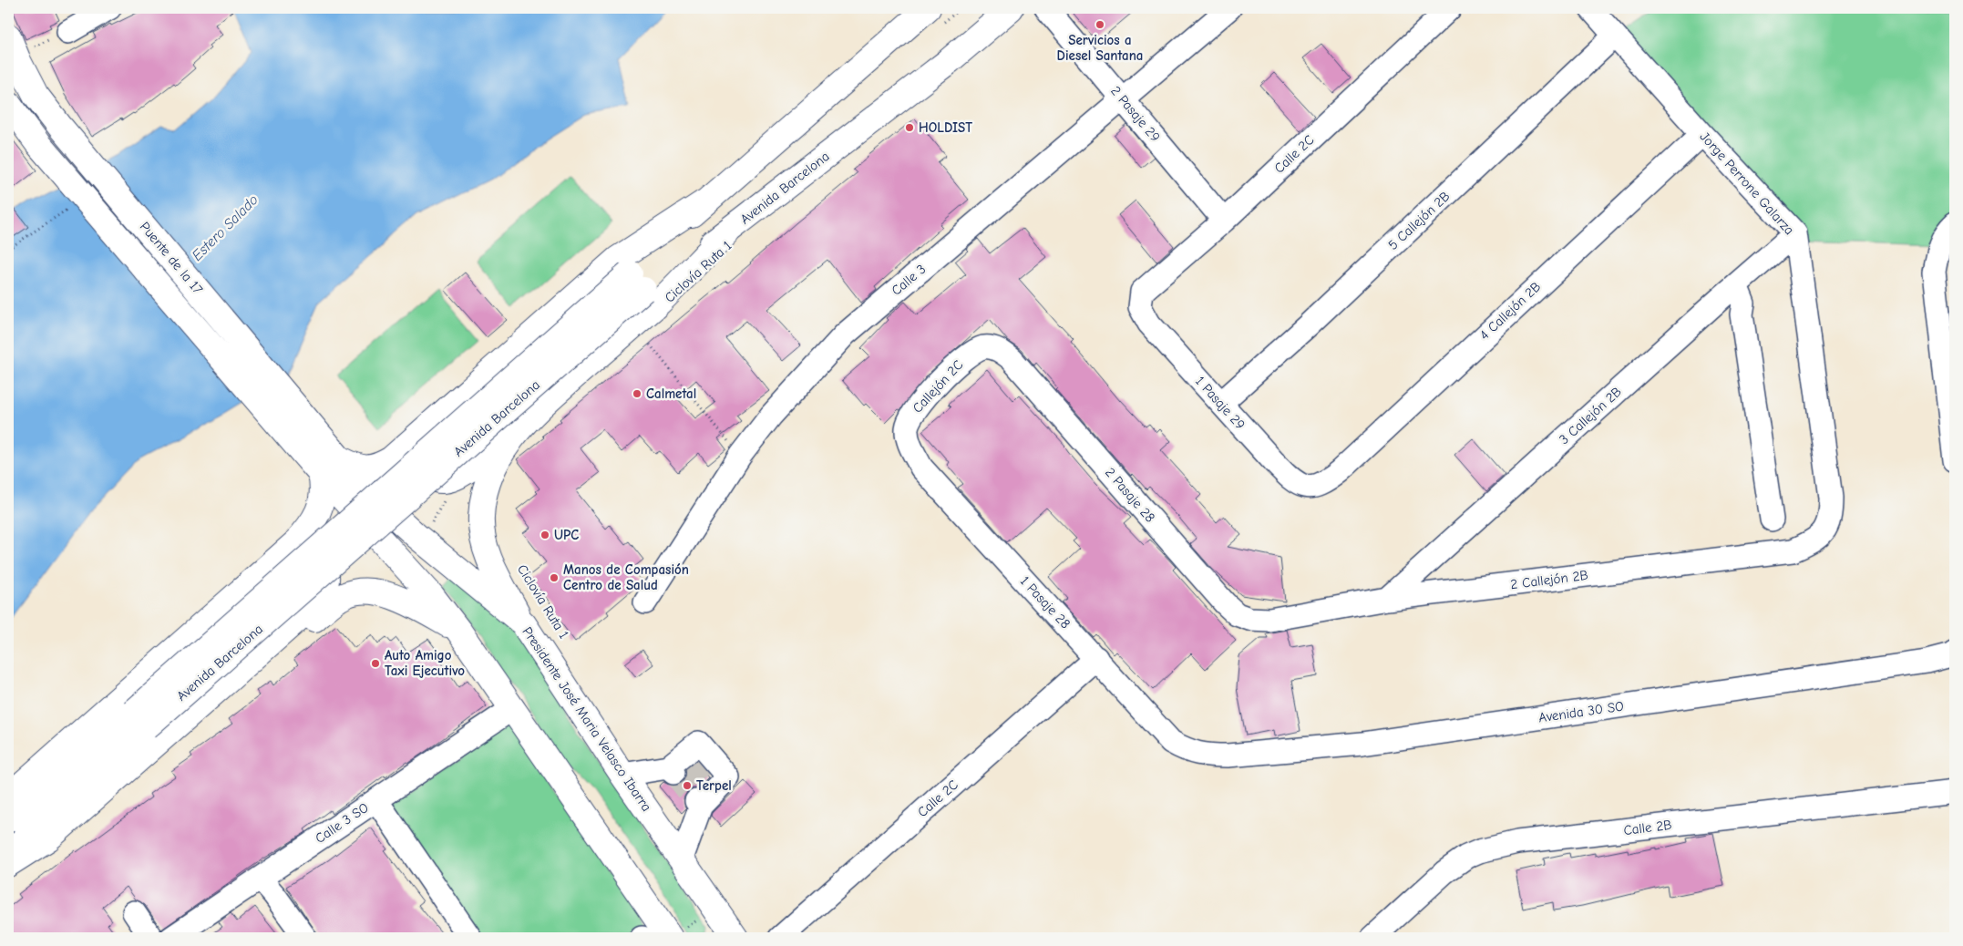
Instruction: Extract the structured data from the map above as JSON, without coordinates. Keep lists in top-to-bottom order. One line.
{"streets":{"main road":["Avenida Barcelona","Puente de la 17","Presidente José Maria Velasco Ibarra"],"street":["2 Pasaje 29","Calle 2C","Jorge Perrone Galarza","5 Callejón 2B","Calle 3","4 Callejón 2B","Callejón 2C","1 Pasaje 29","3 Callejón 2B","2 Pasaje 28","2 Callejón 2B","1 Pasaje 28","Avenida 30 SO","Calle 3 SO","Calle 2B"]},"crossings":[["2 Pasaje 29","Calle 2C"],["2 Pasaje 29","Calle 3"],["Calle 2C","1 Pasaje 29"],["Calle 2C","1 Pasaje 28"],["Jorge Perrone Galarza","5 Callejón 2B"],["Jorge Perrone Galarza","4 Callejón 2B"],["Jorge Perrone Galarza","3 Callejón 2B"],["Jorge Perrone Galarza","2 Callejón 2B"],["5 Callejón 2B","1 Pasaje 29"],["Puente de la 17","Presidente José Maria Velasco Ibarra"],["4 Callejón 2B","1 Pasaje 29"],["Callejón 2C","2 Pasaje 28"],["Callejón 2C","1 Pasaje 28"],["3 Callejón 2B","2 Callejón 2B"],["2 Pasaje 28","2 Callejón 2B"],["1 Pasaje 28","Avenida 30 SO"]],"water":["Estero Salado"],"places":["Servicios a Diesel Santana","HOLDIST","Calmetal","UPC","Manos de Compasión Centro de Salud","Auto Amigo Taxi Ejecutivo","Terpel"]}
